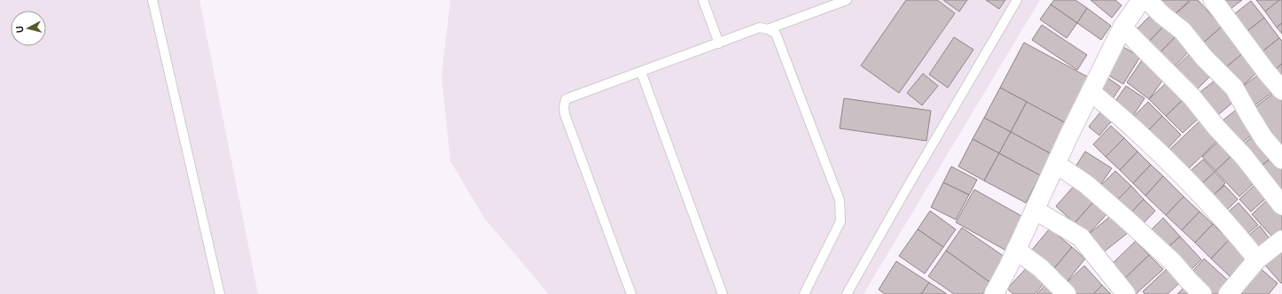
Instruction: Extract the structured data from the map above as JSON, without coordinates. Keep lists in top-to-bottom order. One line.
{"north":"left"}
